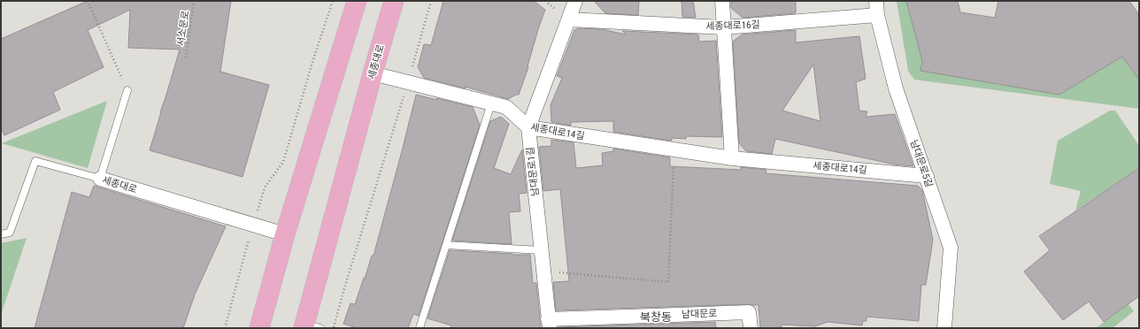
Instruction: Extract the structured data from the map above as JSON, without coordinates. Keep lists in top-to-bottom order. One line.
{"streets":{"main road":["세종대로"],"street":["세종대로16길","세종대로14길","남대문로5길","남대문로1길","남대문로"],"path":["서소문로"]},"crossings":[["세종대로16길","남대문로5길"],["세종대로16길","남대문로1길"],["세종대로","세종대로14길"],["세종대로14길","남대문로5길"],["세종대로14길","남대문로1길"],["남대문로1길","남대문로"]],"districts":["북창동"]}
